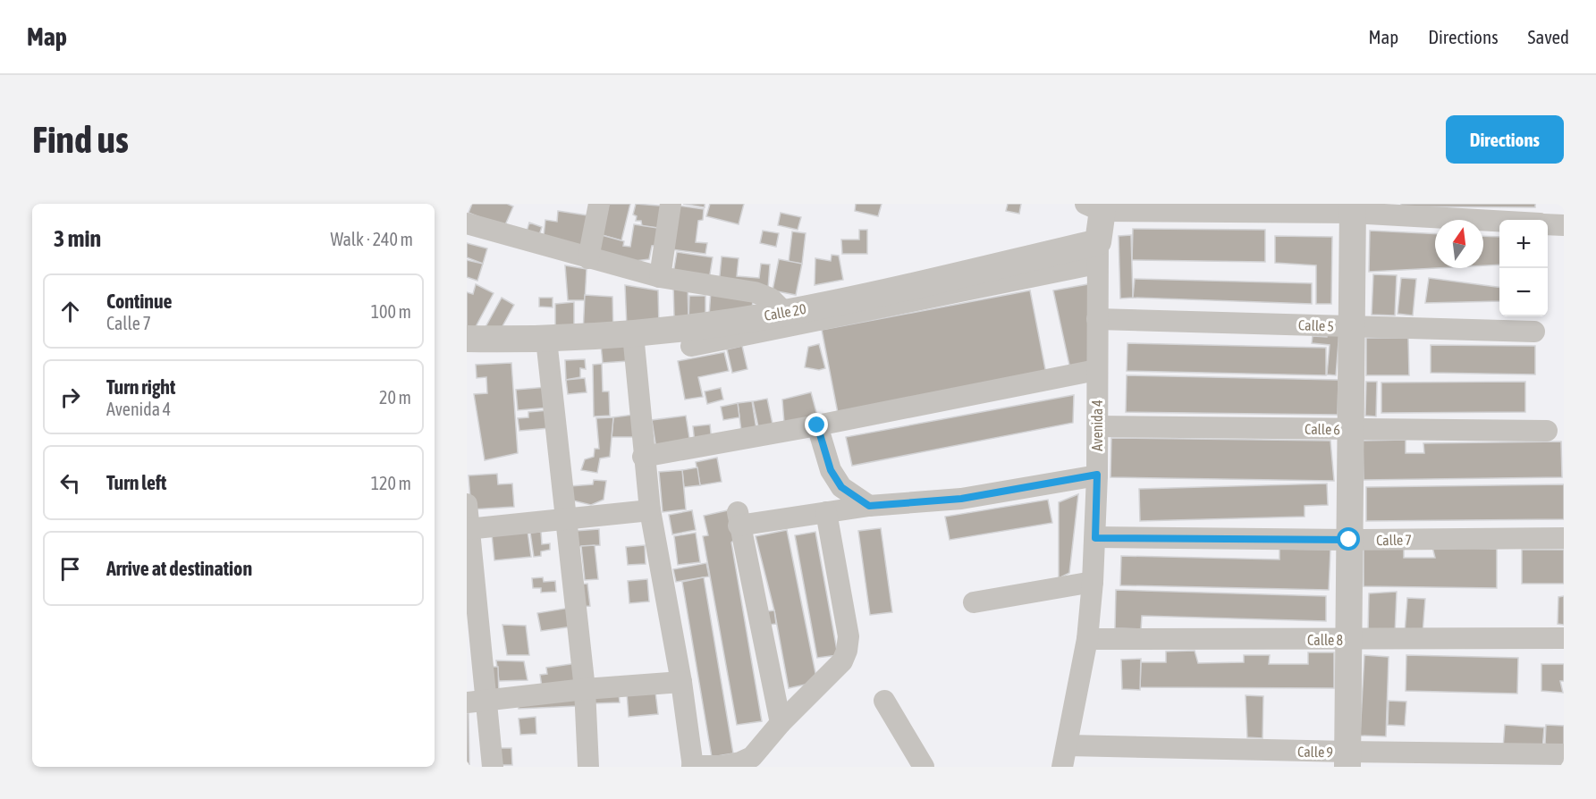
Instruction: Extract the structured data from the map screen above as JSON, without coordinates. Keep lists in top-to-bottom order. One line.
{"streets":{"street":["Calle 20","Calle 5","Avenida 4","Calle 6","Calle 7","Calle 8","Calle 9"]},"crossings":[["Calle 20","Avenida 4"],["Calle 5","Avenida 4"],["Avenida 4","Calle 6"],["Avenida 4","Calle 7"],["Avenida 4","Calle 8"],["Avenida 4","Calle 9"]],"north":"top","page":{"header":"Map","nav":["Map","Directions","Saved"],"buttons":"Directions","title":"Find us","heading":["3 min","Walk · 240 m"],"map_buttons":["+","−"],"list":[["Continue","Calle 7","100 m"],["Turn right","Avenida 4","20 m"],["Turn left","120 m"],"Arrive at destination"]}}
